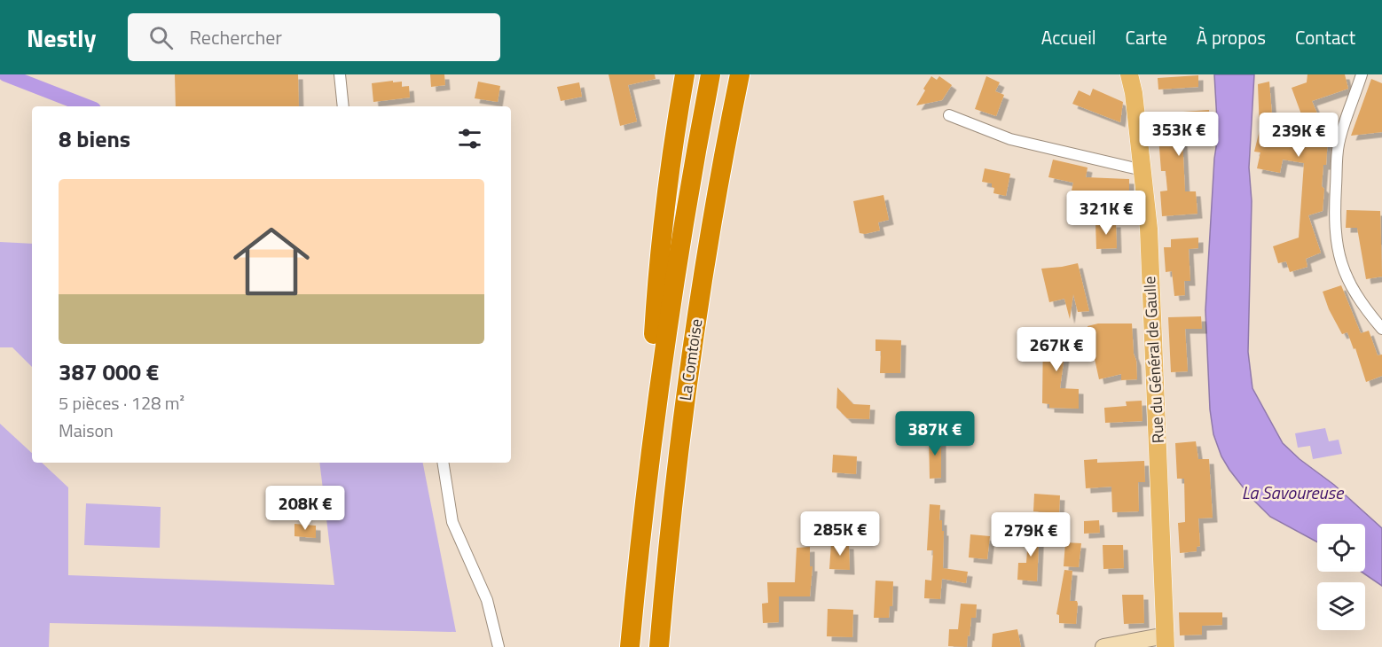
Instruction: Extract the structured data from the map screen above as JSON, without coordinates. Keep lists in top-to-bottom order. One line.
{"streets":{"highway":["La Comtoise"],"main road":["Rue du Général de Gaulle"]},"water":["La Savoureuse"],"page":{"header":"Nestly","search":"Rechercher","nav":["Accueil","Carte","À propos","Contact"],"heading":"8 biens","price":["353K €","239K €","321K €","267K €","387K €","208K €","285K €","279K €"],"list":[{"name":"387 000 €","note":"5 pièces · 128 m² · Maison"}]}}
